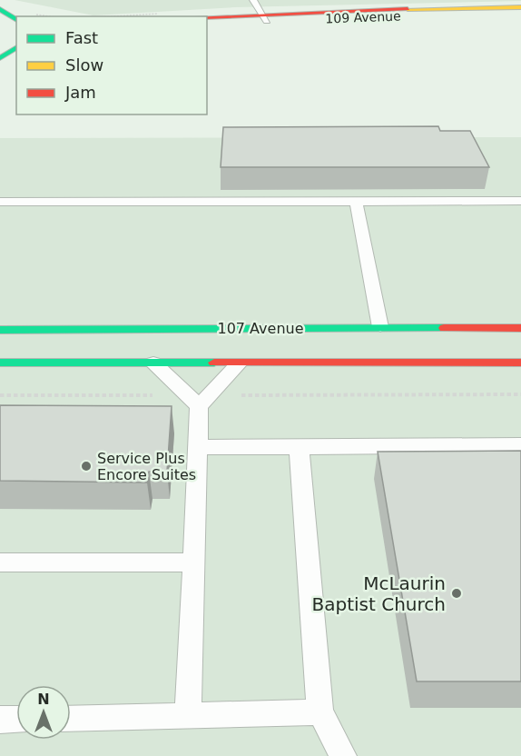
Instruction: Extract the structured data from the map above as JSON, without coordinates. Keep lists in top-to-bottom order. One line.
{"streets":{"street":["109 Avenue","107 Avenue"]},"places":["Service Plus Encore Suites","McLaurin Baptist Church"],"legend":["Fast","Slow","Jam"],"north":"top"}
